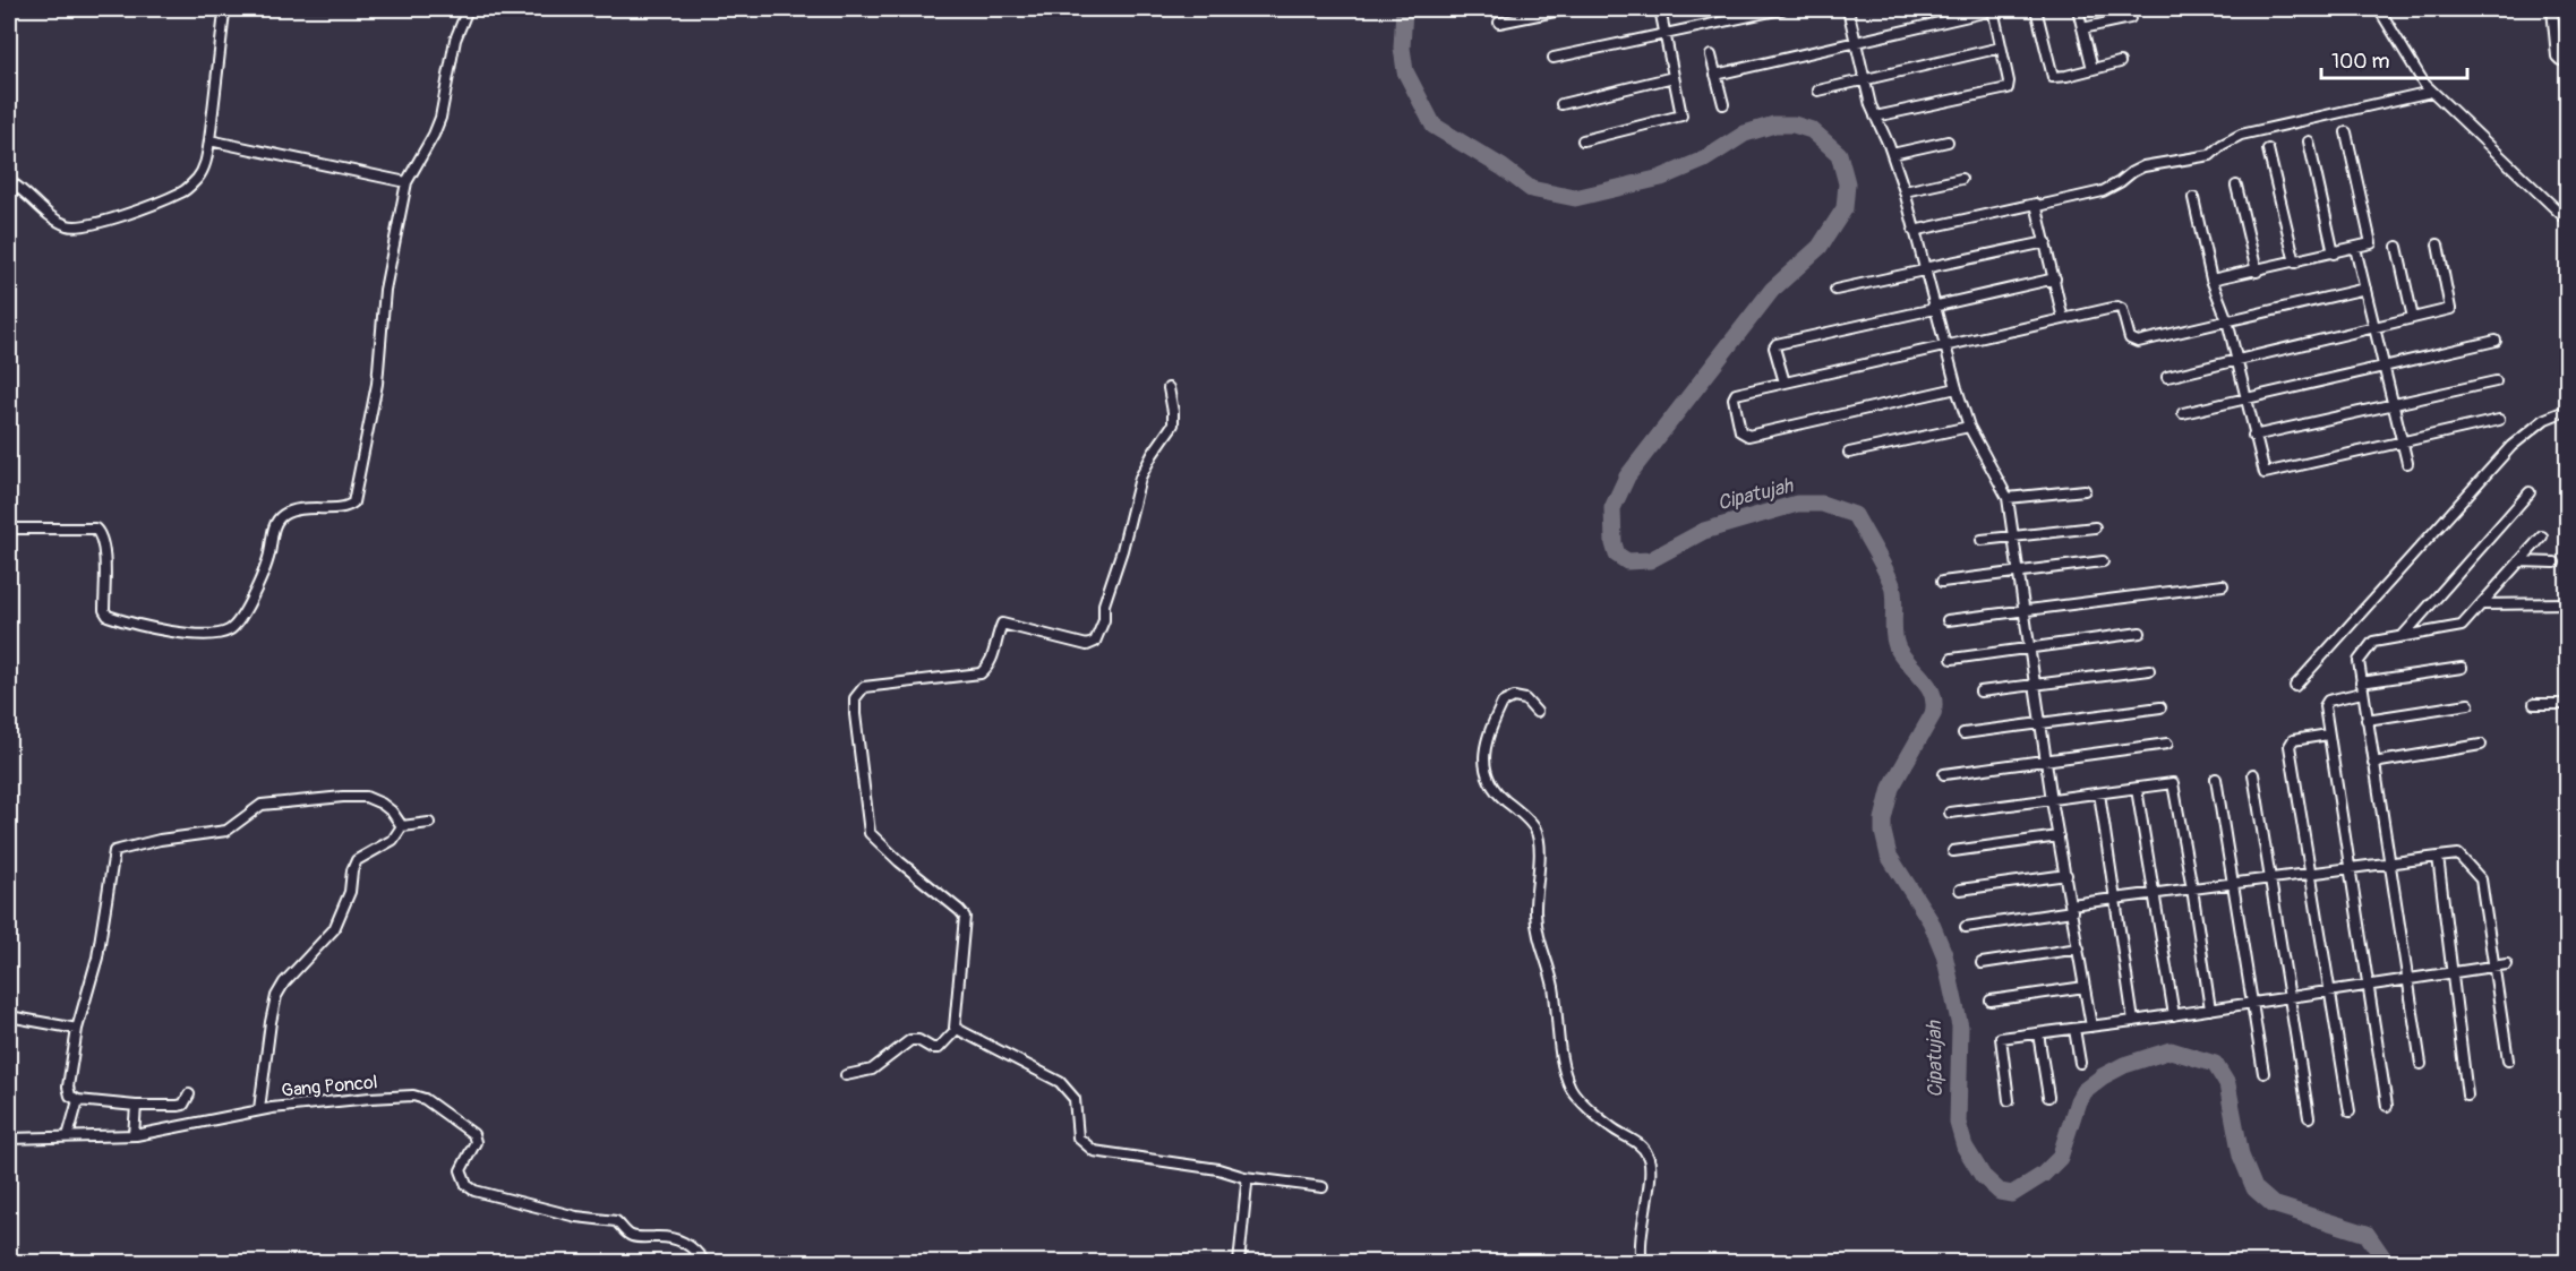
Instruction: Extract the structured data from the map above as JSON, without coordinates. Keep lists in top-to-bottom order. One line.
{"streets":{"street":["Gang Poncol"]},"water":["Cipatujah"],"scale_bar":"100 m"}
